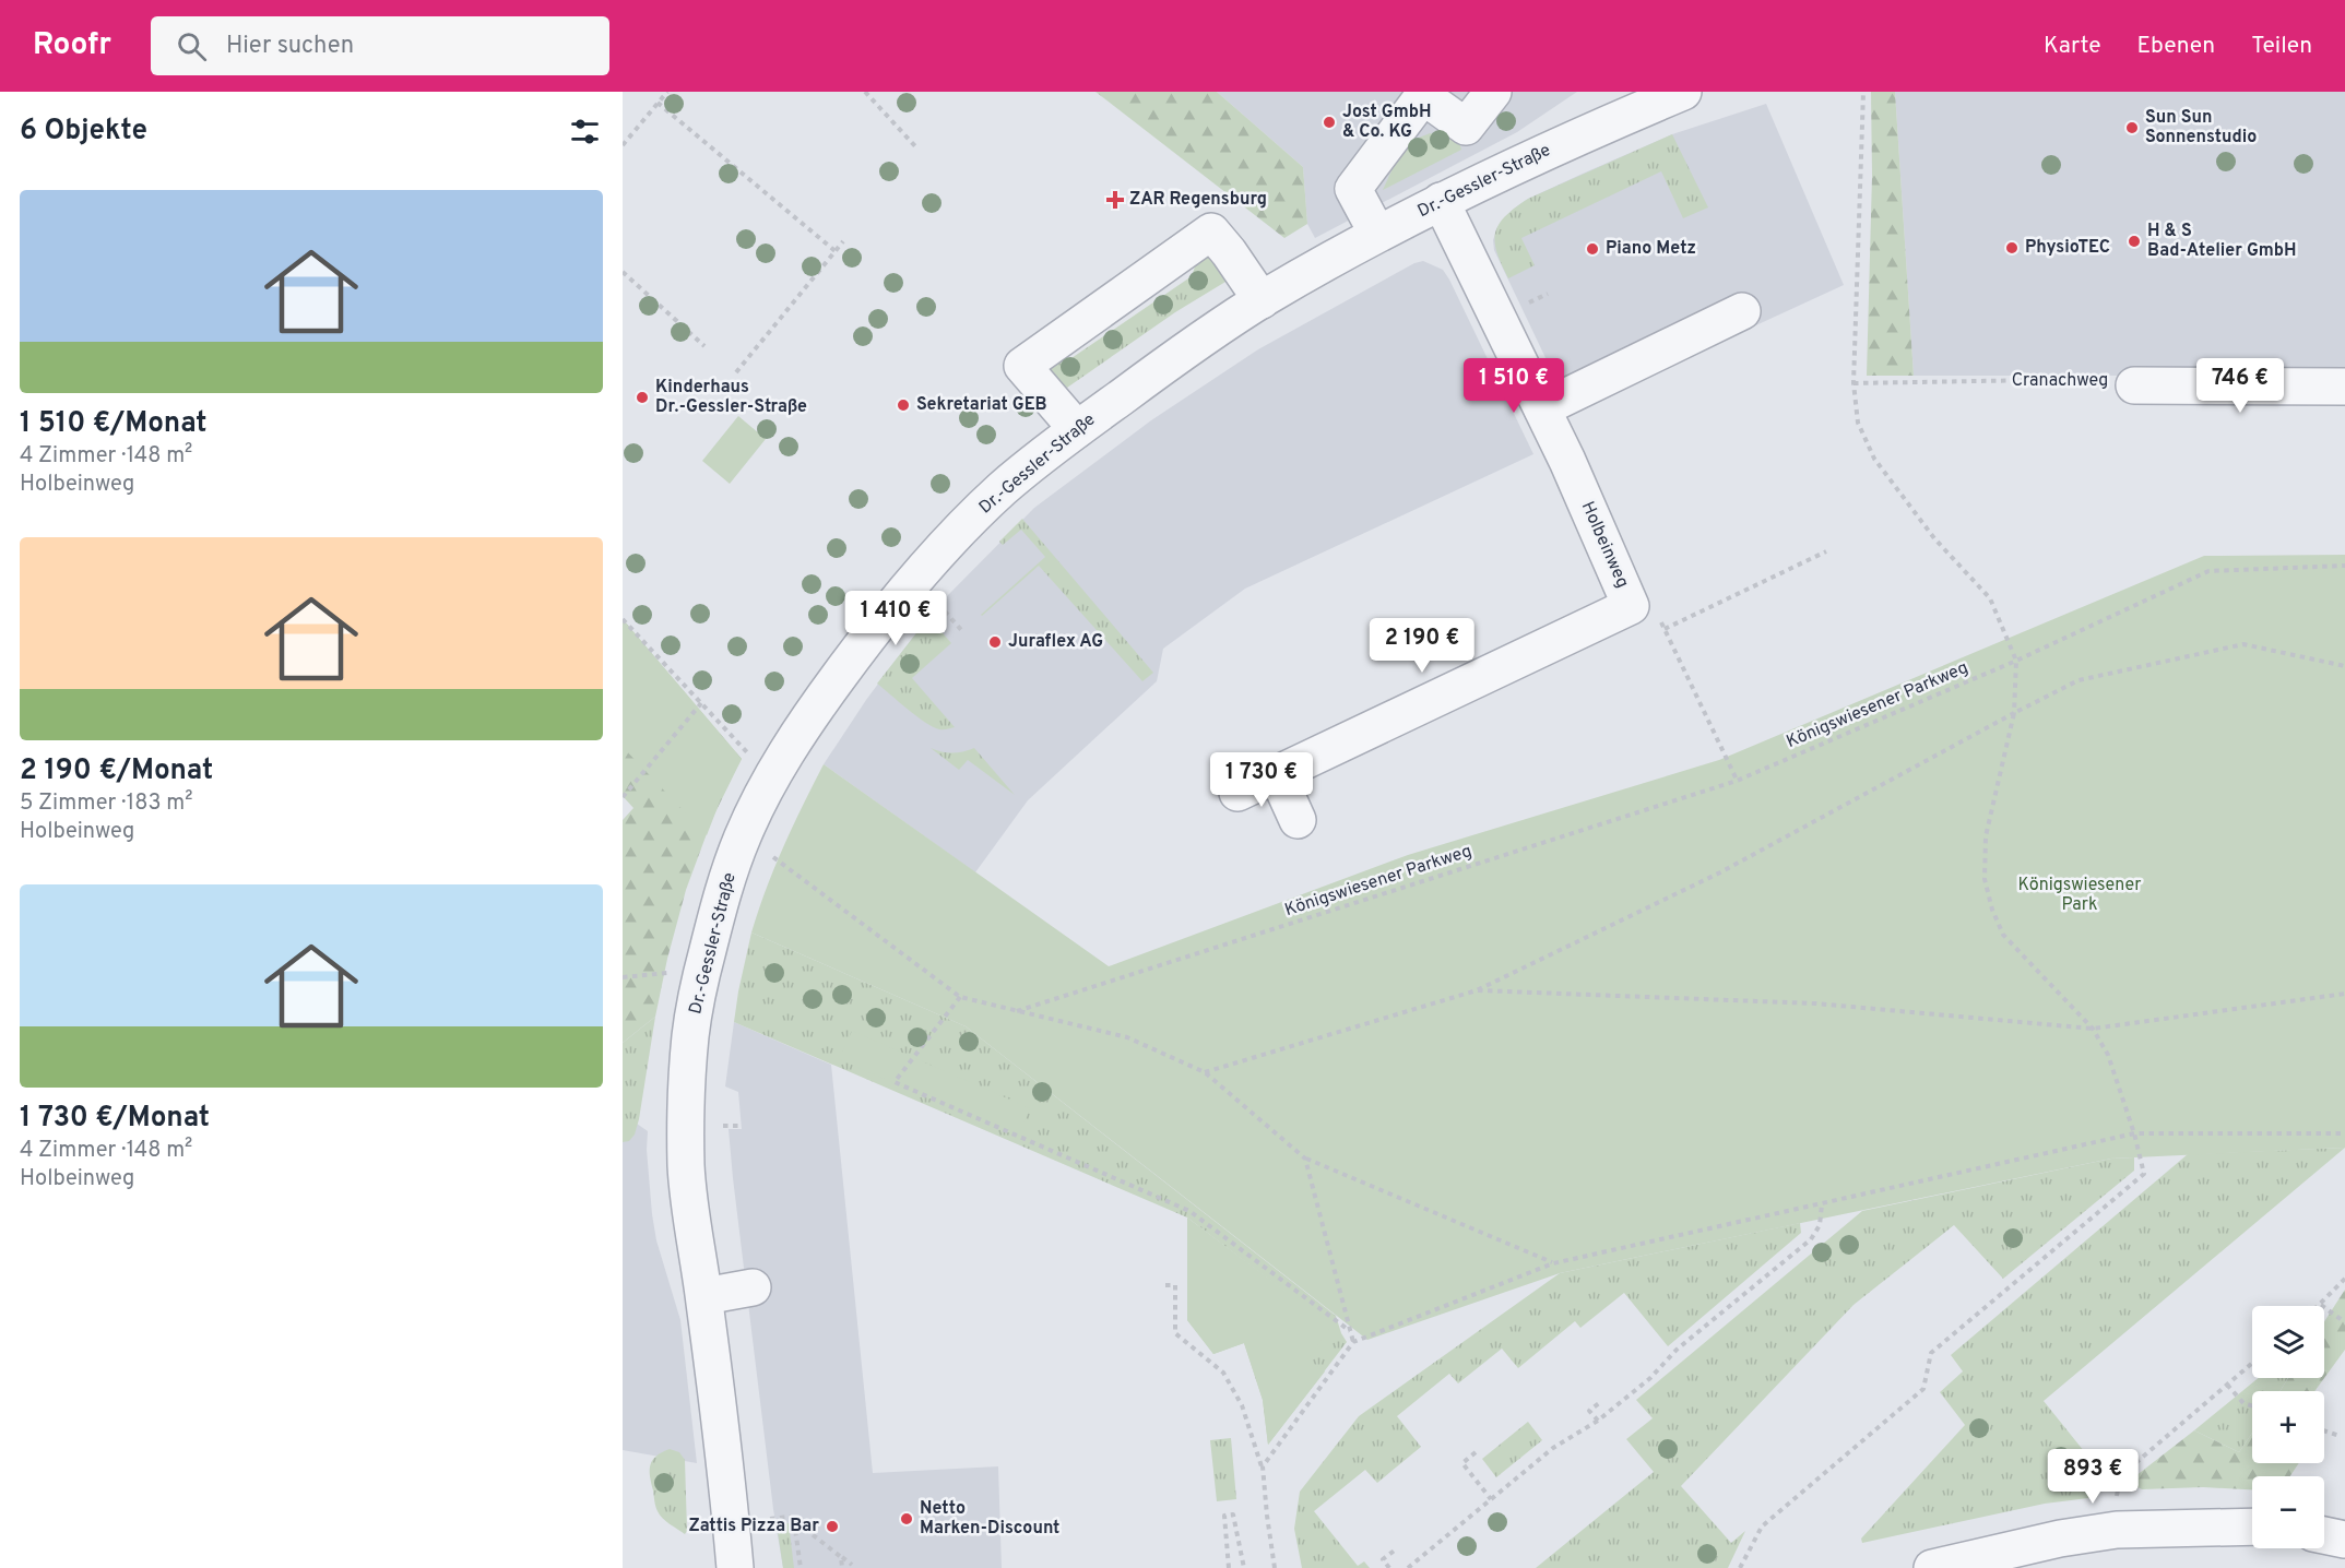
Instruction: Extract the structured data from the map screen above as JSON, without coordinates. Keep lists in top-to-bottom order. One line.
{"streets":{"street":["Dr.-Gessler-Straße","Cranachweg","Holbeinweg"],"path":["Königswiesener Parkweg"]},"crossings":[["Dr.-Gessler-Straße","Holbeinweg"]],"parks":["Königswiesener Park"],"places":{"other":["Jost GmbH & Co. KG","Sun Sun Sonnenstudio","H & S Bad-Atelier GmbH","PhysioTEC","Piano Metz","Kinderhaus Dr.-Gessler-Straße","Sekretariat GEB","Juraflex AG","Netto Marken-Discount","Zattis Pizza Bar"],"health":["ZAR Regensburg"]},"page":{"header":"Roofr","search":"Hier suchen","nav":["Karte","Ebenen","Teilen"],"heading":"6 Objekte","list":[{"name":"1 510 €/Monat","note":"4 Zimmer · 148 m² · Holbeinweg"},{"name":"2 190 €/Monat","note":"5 Zimmer · 183 m² · Holbeinweg"},{"name":"1 730 €/Monat","note":"4 Zimmer · 148 m² · Holbeinweg"}],"price":["1 510 €","746 €","1 410 €","2 190 €","1 730 €","893 €"],"map_buttons":["+","−"]}}
